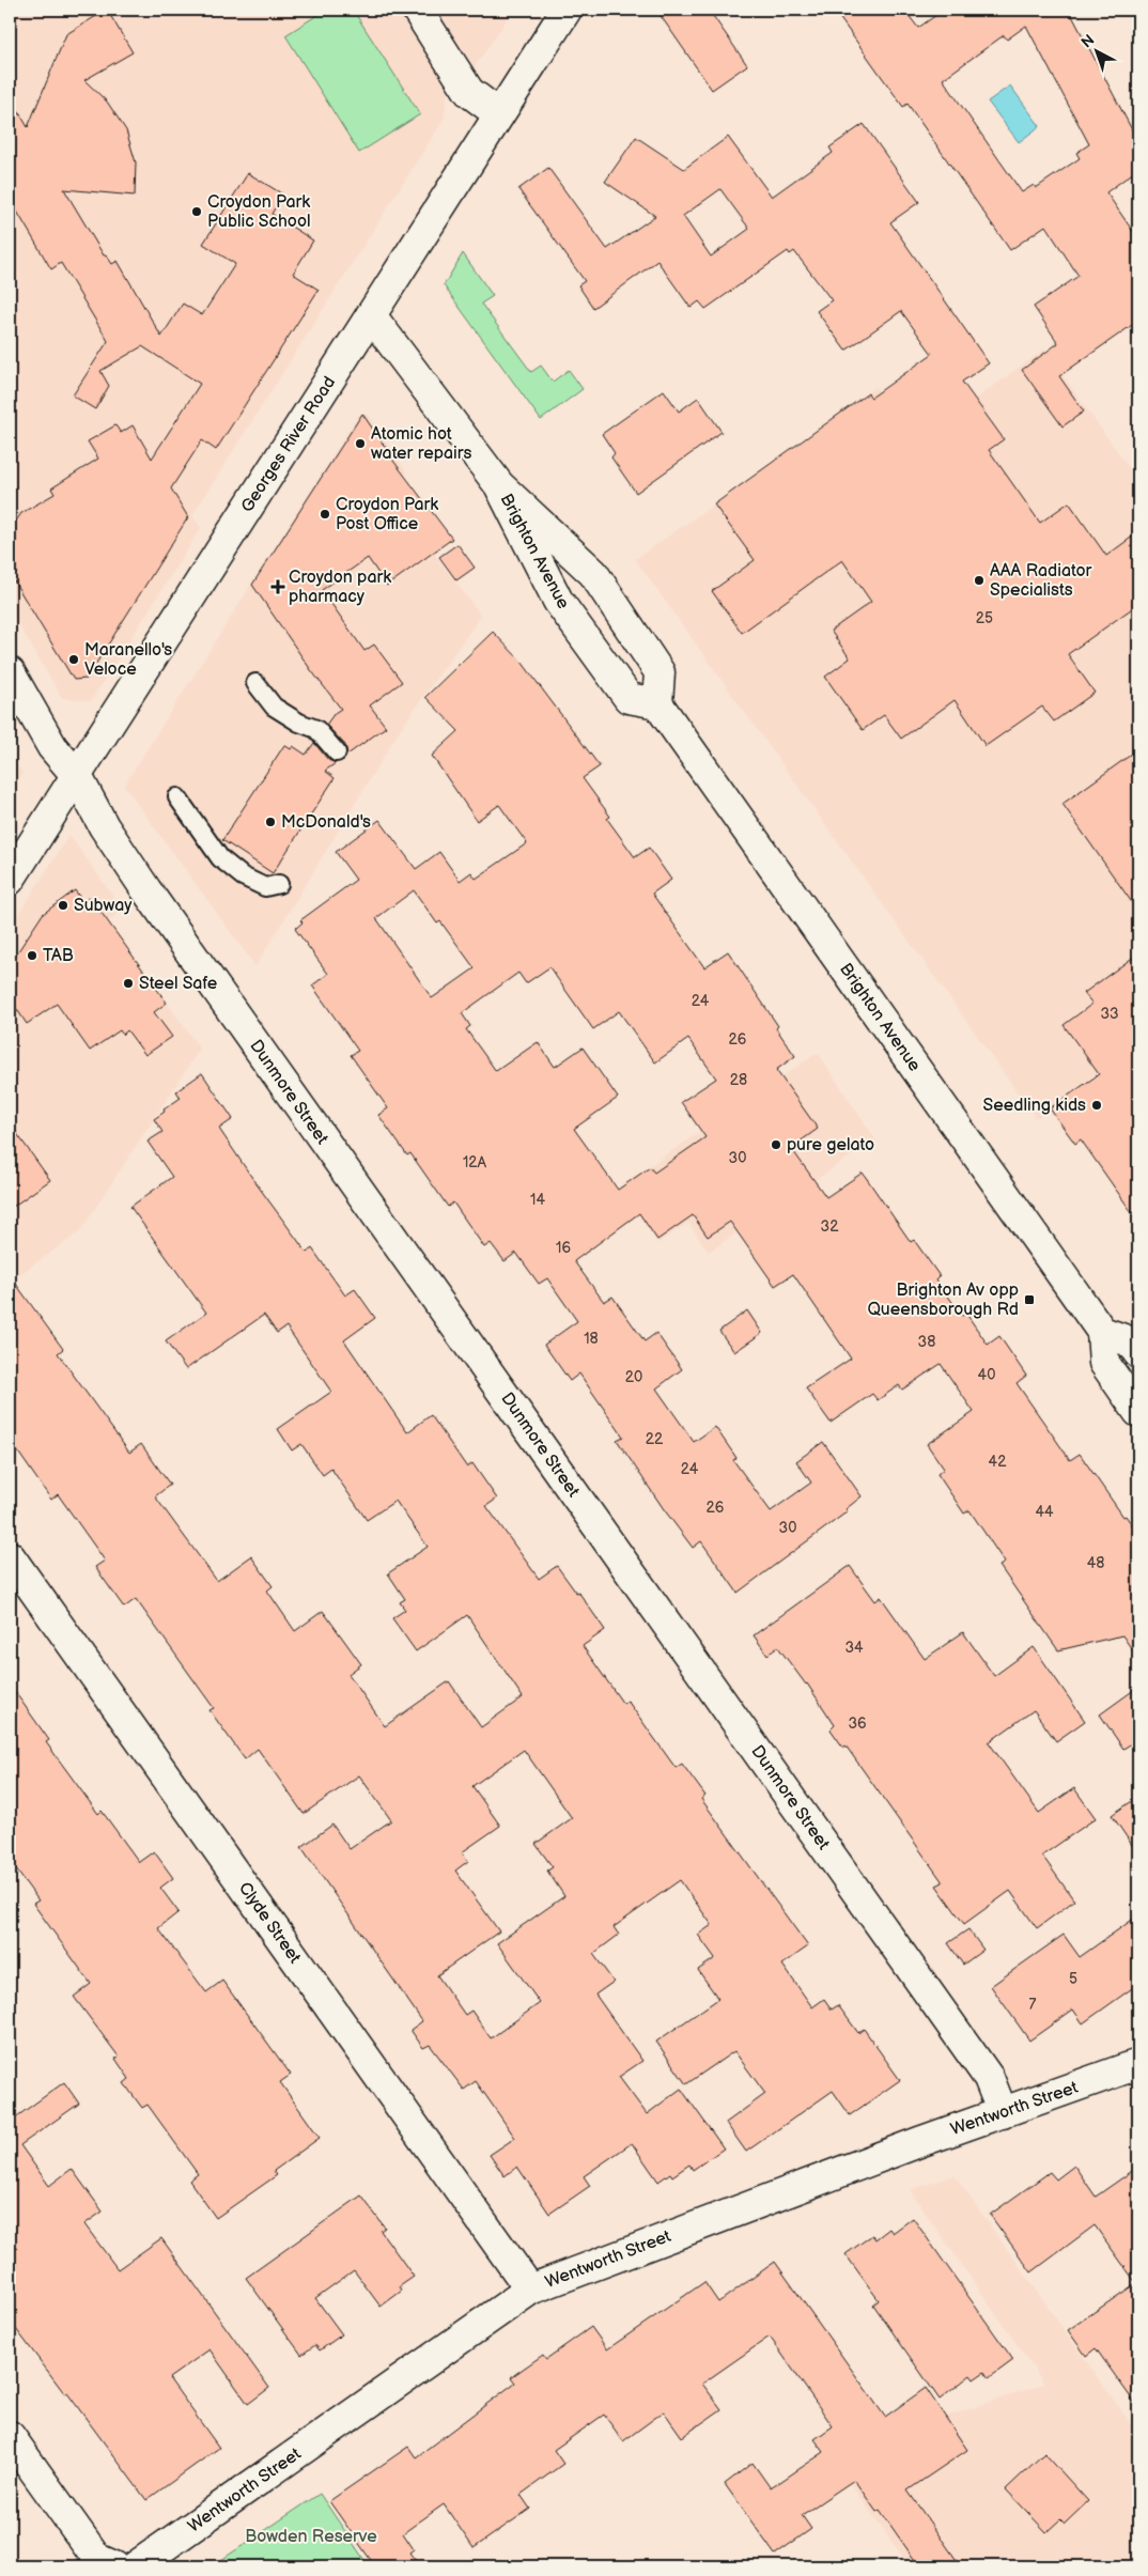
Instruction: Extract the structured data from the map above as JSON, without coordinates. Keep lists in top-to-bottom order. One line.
{"streets":{"street":["Georges River Road","Brighton Avenue","Dunmore Street","Clyde Street","Wentworth Street"]},"crossings":[["Georges River Road","Brighton Avenue"],["Georges River Road","Dunmore Street"],["Dunmore Street","Wentworth Street"],["Clyde Street","Wentworth Street"]],"parks":["Bowden Reserve"],"places":{"other":["Croydon Park Public School","Atomic hot water repairs","Croydon Park Post Office","AAA Radiator Specialists","Maranello's Veloce","McDonald's","Subway","TAB","Steel Safe","Seedling kids","pure gelato"],"health":["Croydon park pharmacy"],"transit":["Brighton Av opp Queensborough Rd"]},"house_numbers":["25","24","33","26","28","30","12A","14","32","16","18","38","40","20","22","42","24","26","44","30","48","34","36","5","7"],"north":"top left"}
